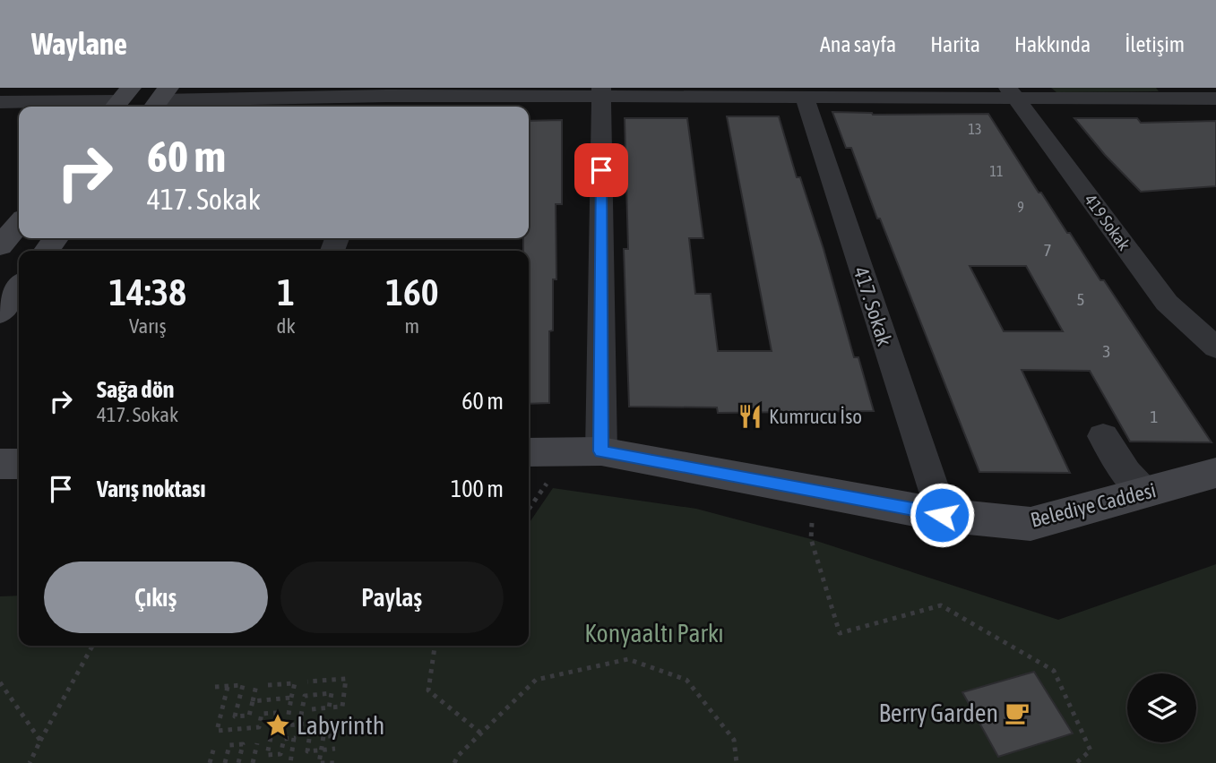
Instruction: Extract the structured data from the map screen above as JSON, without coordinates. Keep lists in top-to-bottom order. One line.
{"streets":{"main road":["Belediye Caddesi"],"street":["419 Sokak","417. Sokak"]},"crossings":[["417. Sokak","Belediye Caddesi"]],"parks":["Konyaaltı Parkı"],"places":{"restaurant":["Kumrucu İso"],"cafe":["Berry Garden"],"place":["Labyrinth"]},"house_numbers":["13","11","9","7","5","3","1"],"page":{"header":"Waylane","nav":["Ana sayfa","Harita","Hakkında","İletişim"],"turn":["60 m","417. Sokak"],"eta":["14:38","Varış","1","dk","160","m"],"list":[{"name":"Sağa dön","note":"417. Sokak","value":"60 m"},{"name":"Varış noktası","value":"100 m"}],"buttons":["Çıkış","Paylaş"]}}
